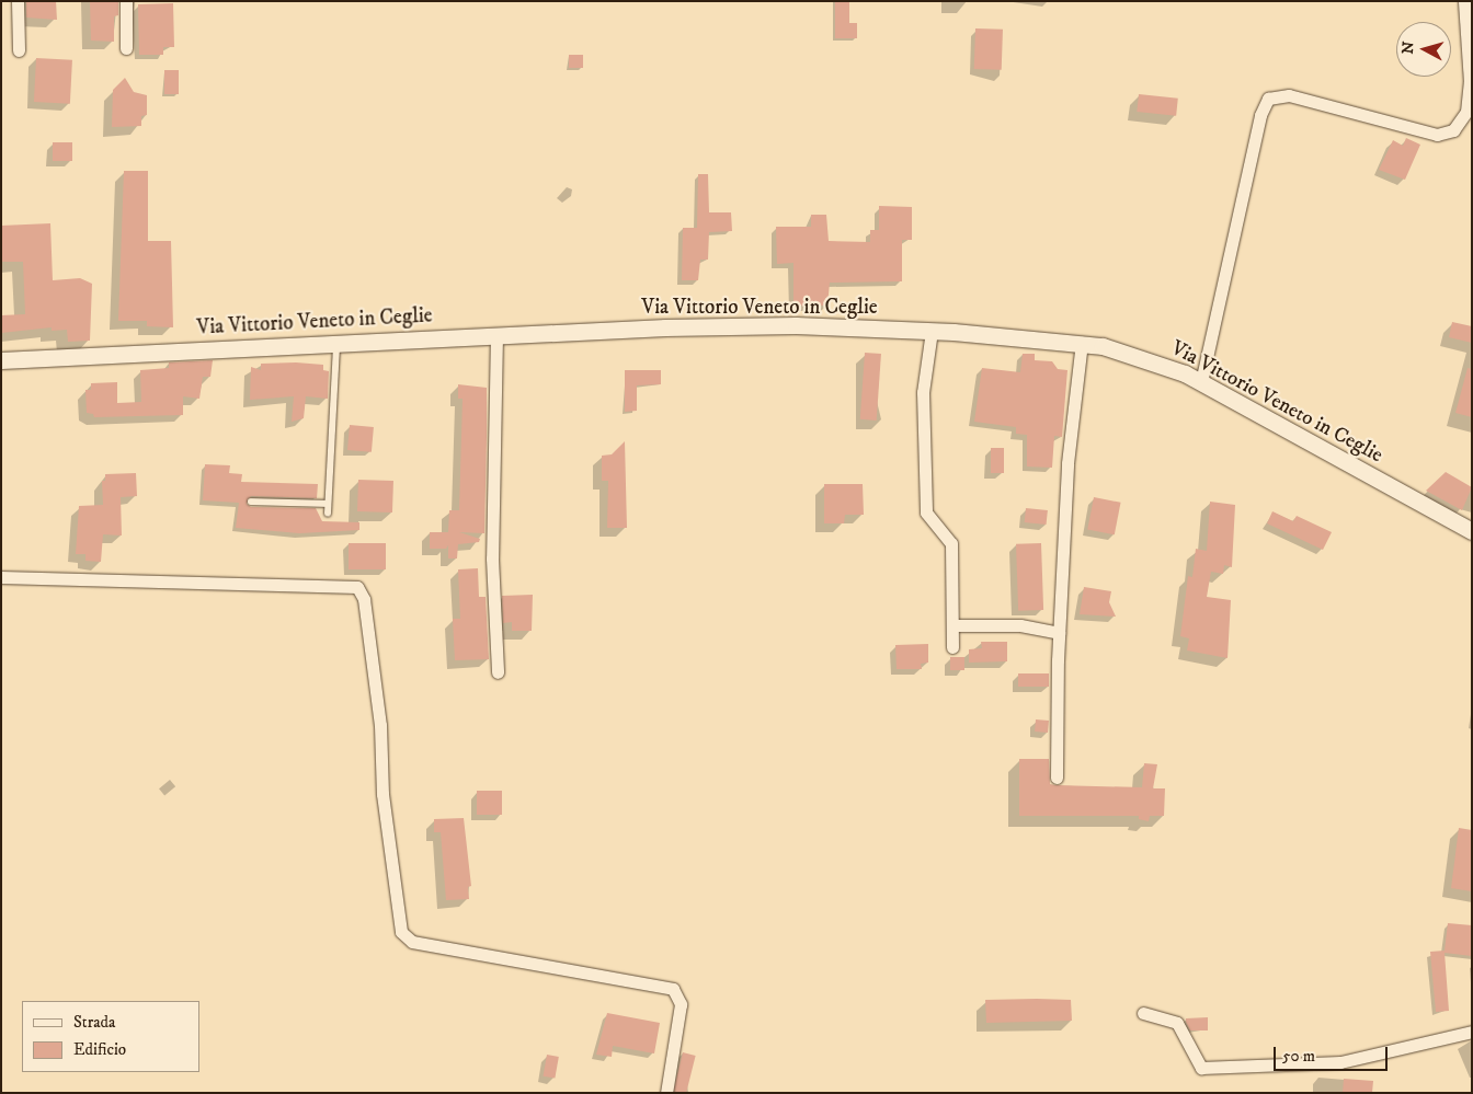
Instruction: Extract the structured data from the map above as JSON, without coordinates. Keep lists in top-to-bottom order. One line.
{"streets":{"main road":["Via Vittorio Veneto in Ceglie"]},"legend":["Strada","Edificio"],"scale_bar":"50 m","north":"left"}
